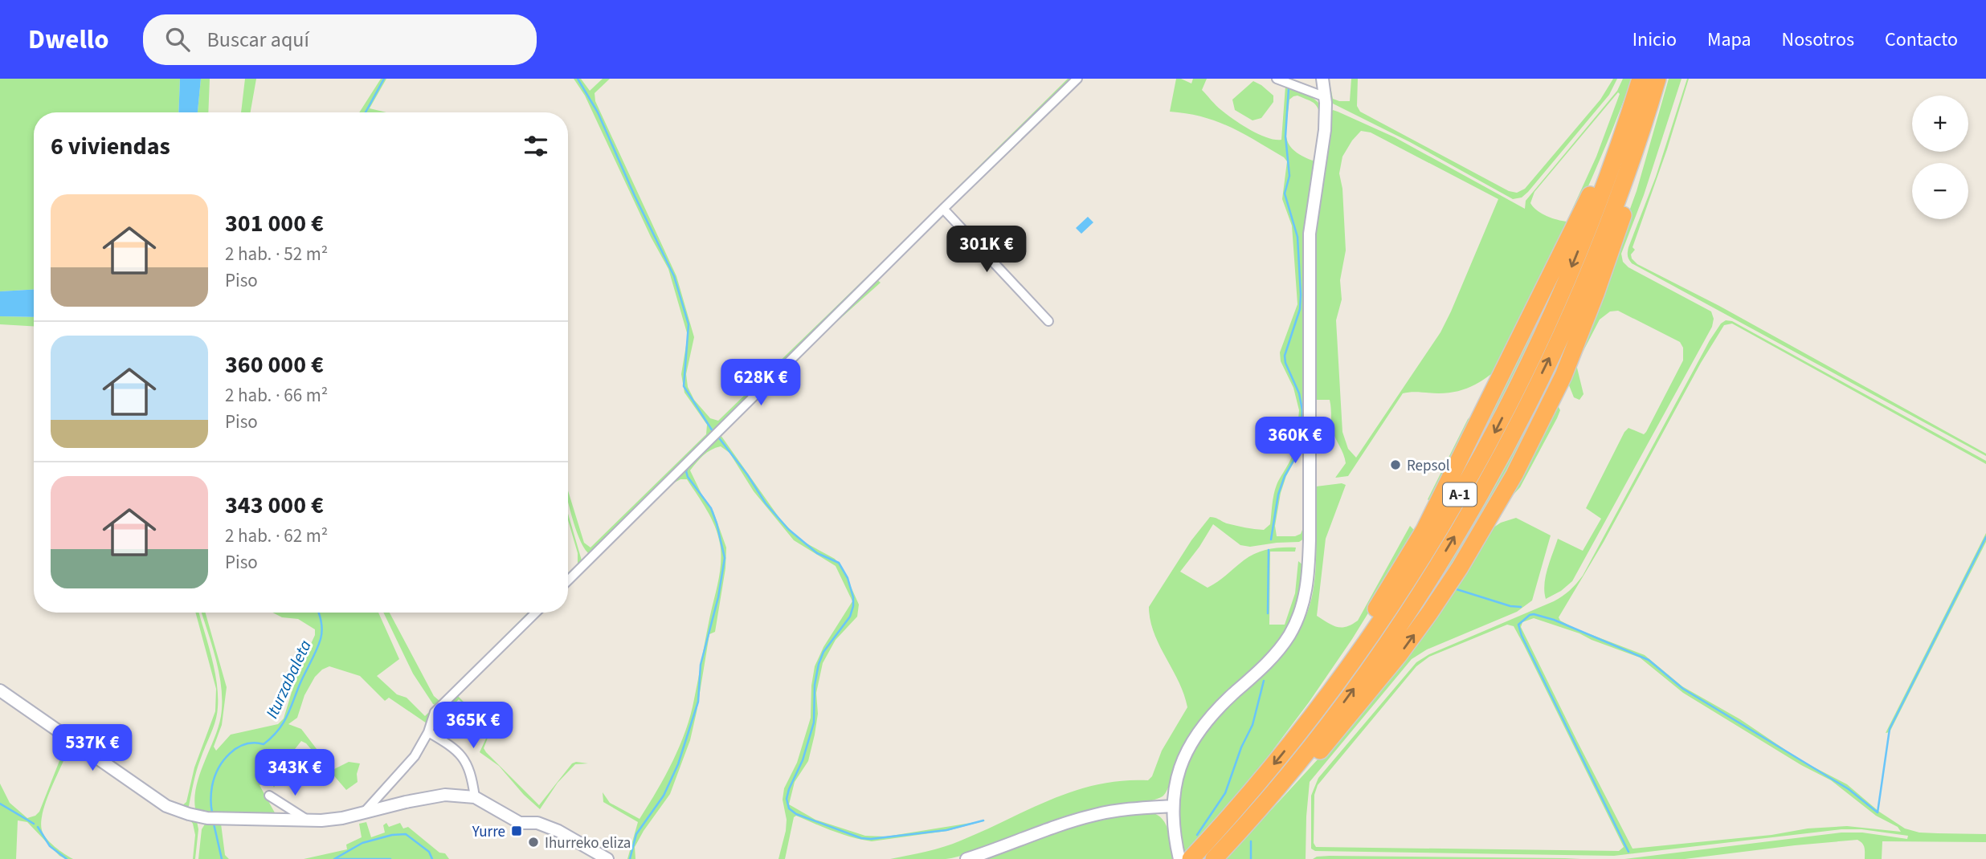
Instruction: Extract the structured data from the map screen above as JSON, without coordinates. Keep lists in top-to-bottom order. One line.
{"streets":{"highway":["A-1"]},"water":["Iturzabaleta"],"places":{"other":["Repsol","Ihurreko eliza"],"transit":["Yurre"]},"page":{"header":"Dwello","search":"Buscar aquí","nav":["Inicio","Mapa","Nosotros","Contacto"],"map_buttons":["+","−"],"heading":"6 viviendas","list":[{"name":"301 000 €","note":"2 hab. · 52 m² · Piso"},{"name":"360 000 €","note":"2 hab. · 66 m² · Piso"},{"name":"343 000 €","note":"2 hab. · 62 m² · Piso"}],"price":["301K €","628K €","360K €","365K €","537K €","343K €"]}}
